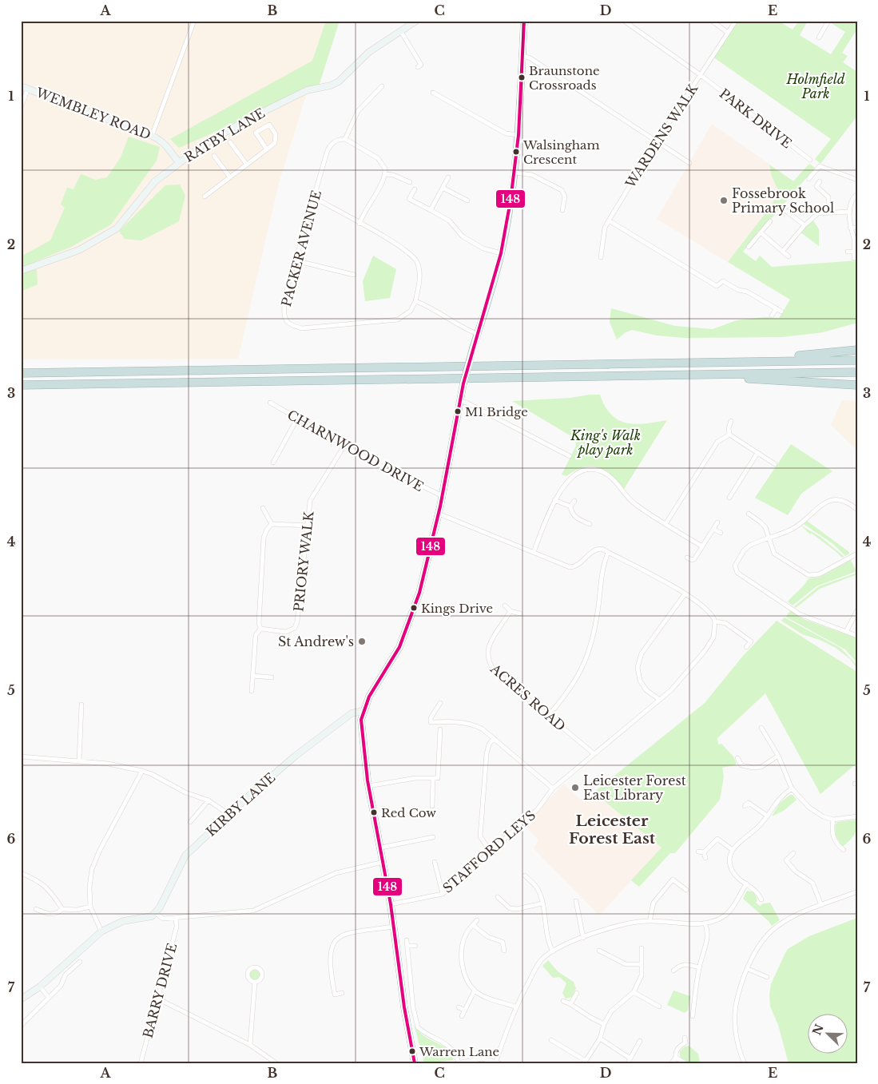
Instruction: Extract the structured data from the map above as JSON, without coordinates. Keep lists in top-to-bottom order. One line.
{"streets":{"street":["WEMBLEY ROAD","PARK DRIVE","RATBY LANE","WARDENS WALK","PACKER AVENUE","CHARNWOOD DRIVE","PRIORY WALK","ACRES ROAD","KIRBY LANE","STAFFORD LEYS","BARRY DRIVE"]},"crossings":[["WEMBLEY ROAD","RATBY LANE"],["PARK DRIVE","WARDENS WALK"],["CHARNWOOD DRIVE","PRIORY WALK"],["ACRES ROAD","STAFFORD LEYS"]],"districts":["Leicester Forest East"],"parks":["Holmfield Park","King's Walk play park"],"places":["Braunstone Crossroads","Walsingham Crescent","Fossebrook Primary School","M1 Bridge","Kings Drive","St Andrew's","Leicester Forest East Library","Red Cow","Warren Lane"],"lines":["transit line 148"],"north":"top left","grid":{"columns":["A","B","C","D","E"],"rows":["1","2","3","4","5","6","7"]}}
